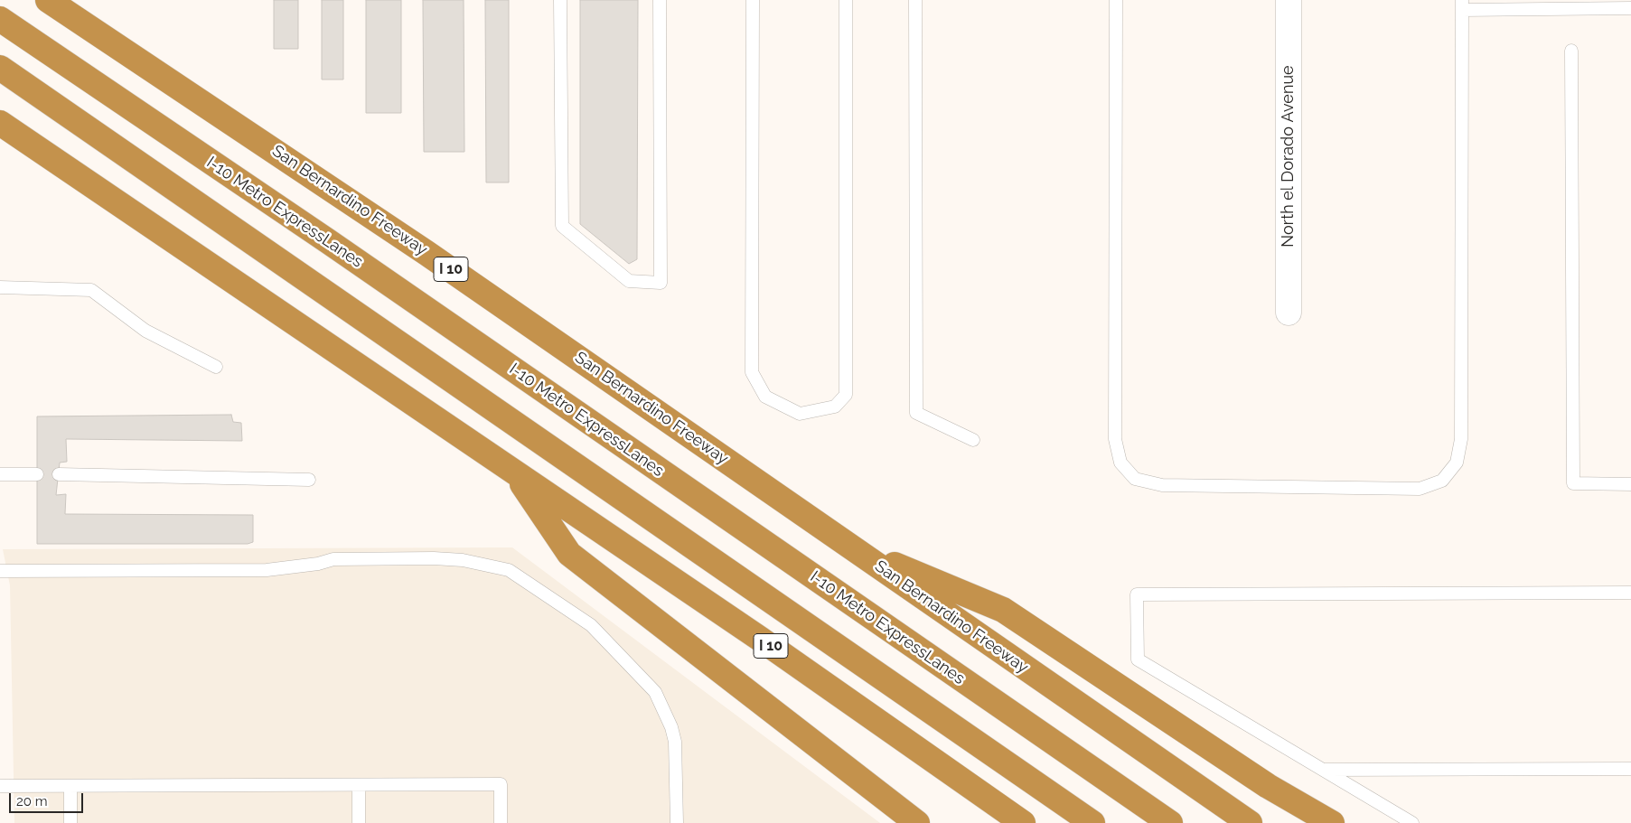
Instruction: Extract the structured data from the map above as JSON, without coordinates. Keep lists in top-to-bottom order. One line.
{"streets":{"highway":["San Bernardino Freeway","I-10 Metro ExpressLanes","I 10"],"street":["North el Dorado Avenue"]},"scale_bar":"20 m"}
